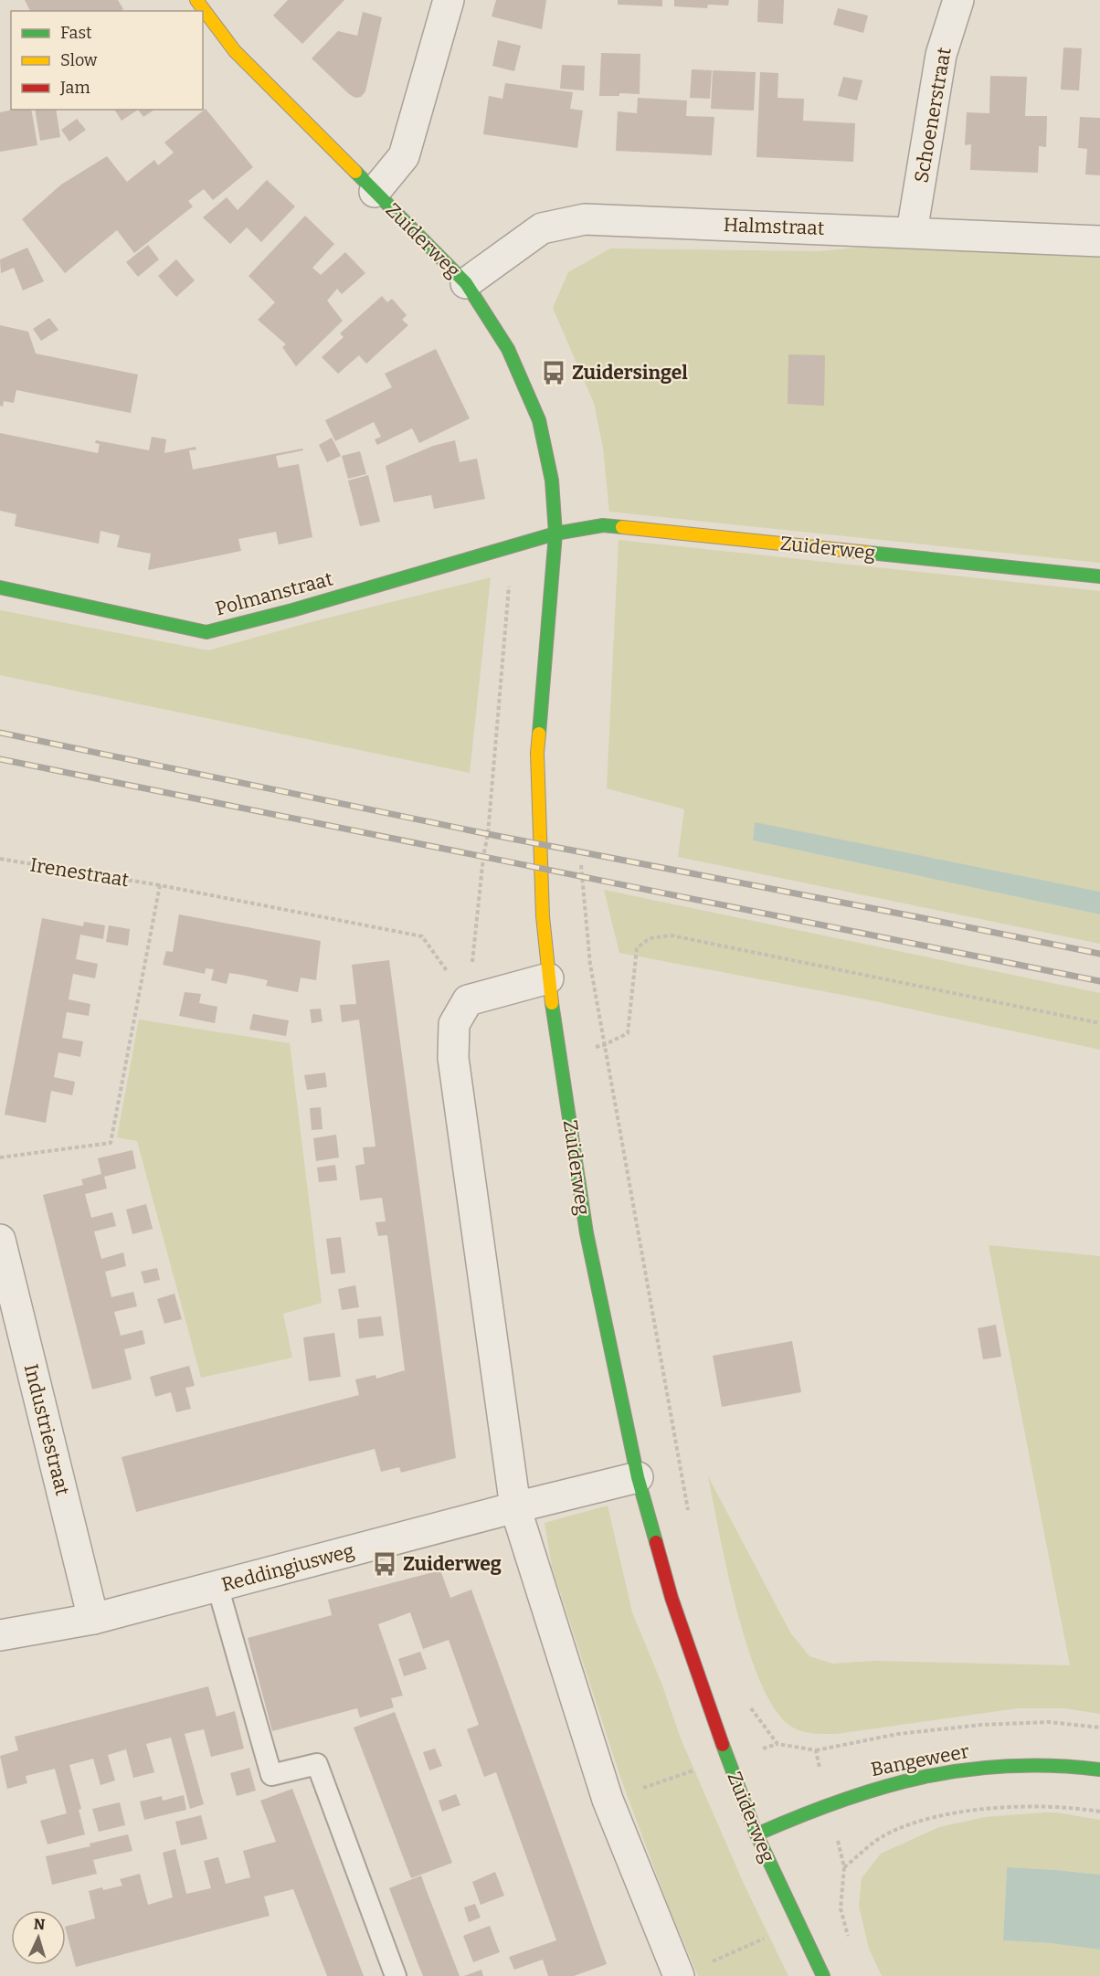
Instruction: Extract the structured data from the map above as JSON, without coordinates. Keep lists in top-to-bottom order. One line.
{"streets":{"street":["Schoenerstraat","Halmstraat","Zuiderweg","Polmanstraat","Industriestraat","Reddingiusweg","Bangeweer"],"path":["Irenestraat"]},"crossings":[["Schoenerstraat","Halmstraat"],["Halmstraat","Zuiderweg"],["Zuiderweg","Polmanstraat"],["Zuiderweg","Reddingiusweg"],["Zuiderweg","Bangeweer"],["Industriestraat","Reddingiusweg"]],"places":{"bus stop":["Zuidersingel","Zuiderweg"]},"legend":["Fast","Slow","Jam"],"north":"top"}
